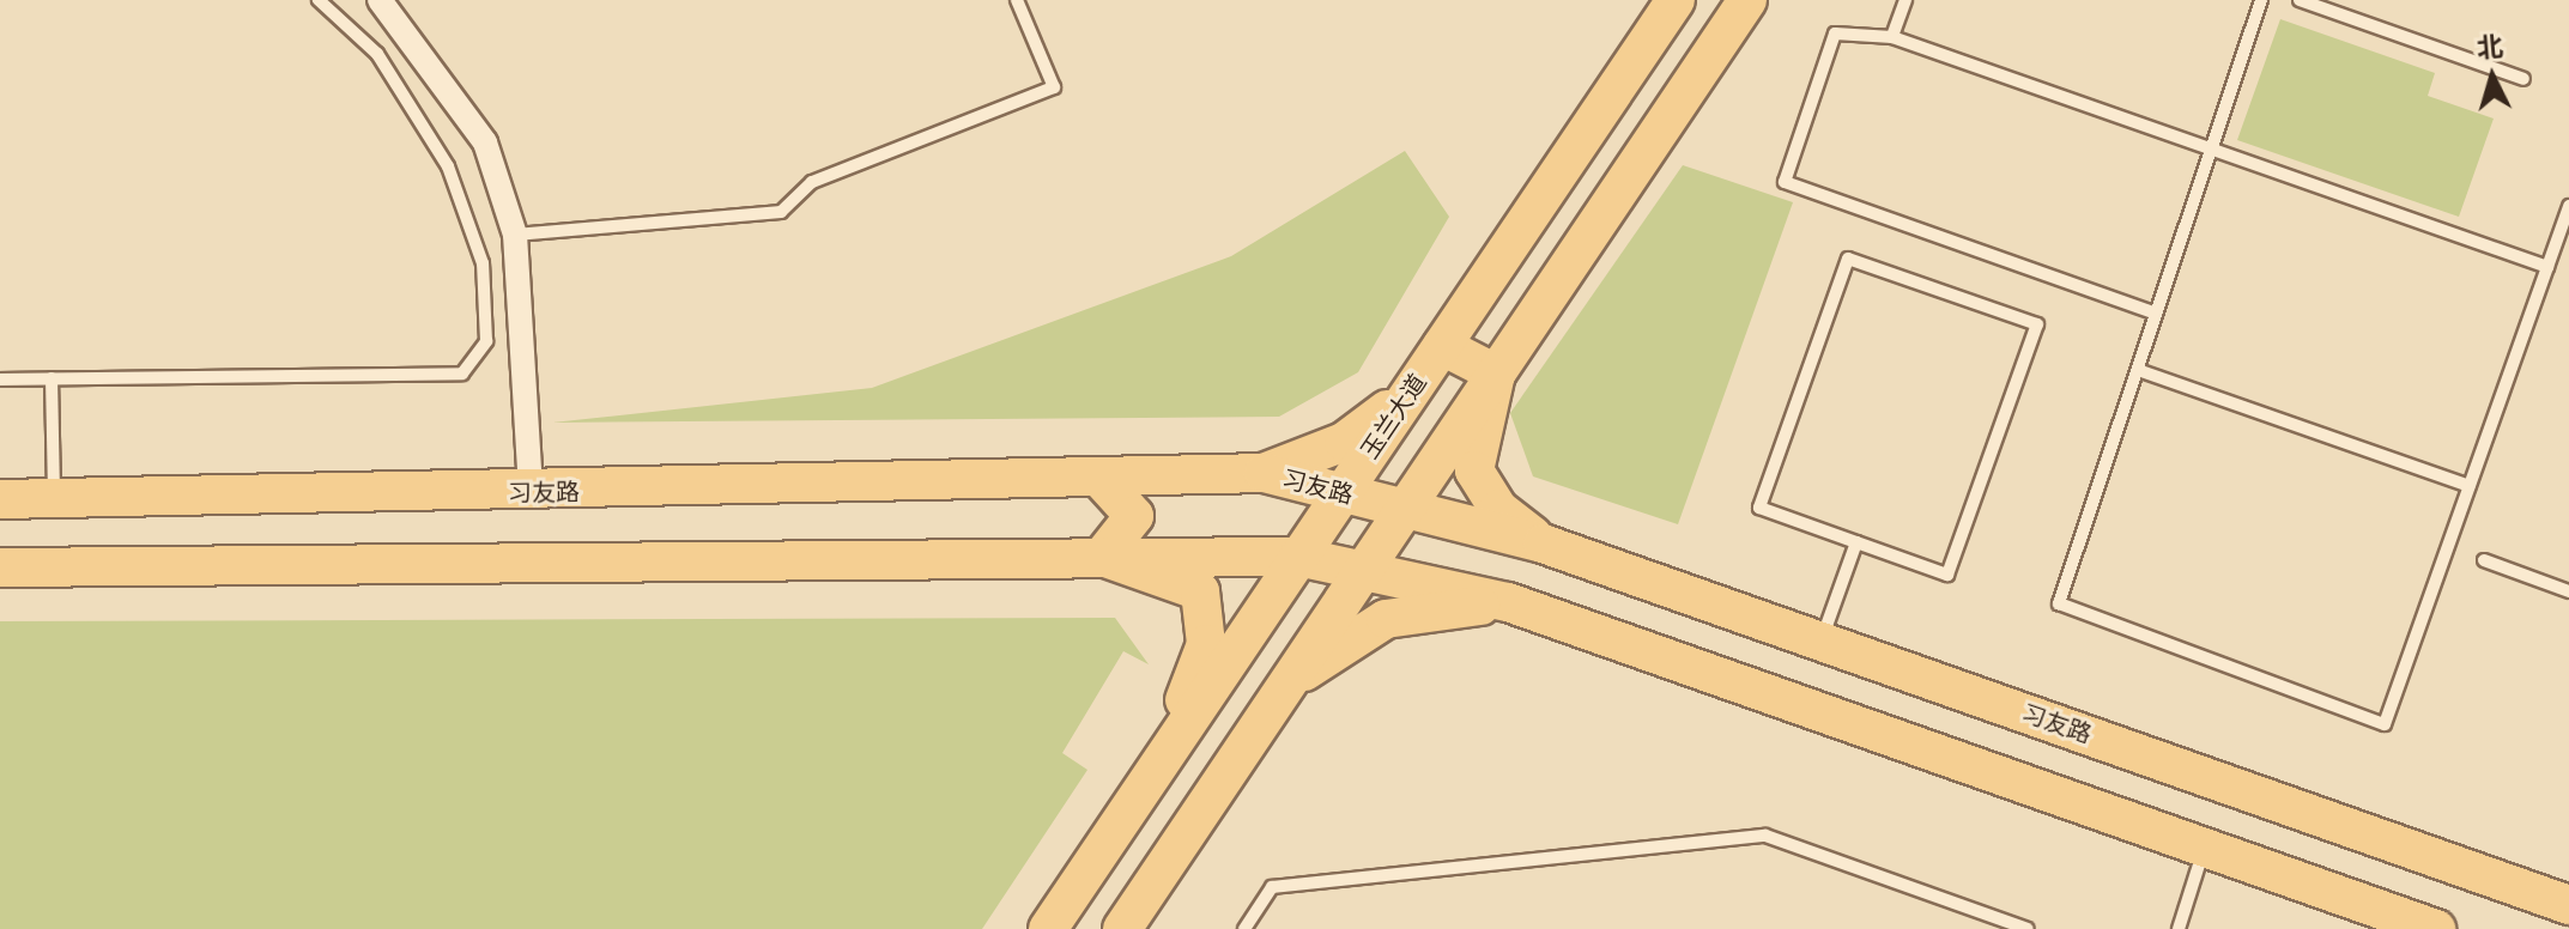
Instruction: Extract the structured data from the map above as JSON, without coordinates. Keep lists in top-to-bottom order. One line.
{"streets":{"main road":["玉兰大道","习友路"]},"crossings":[["玉兰大道","习友路"]],"north":"top"}
